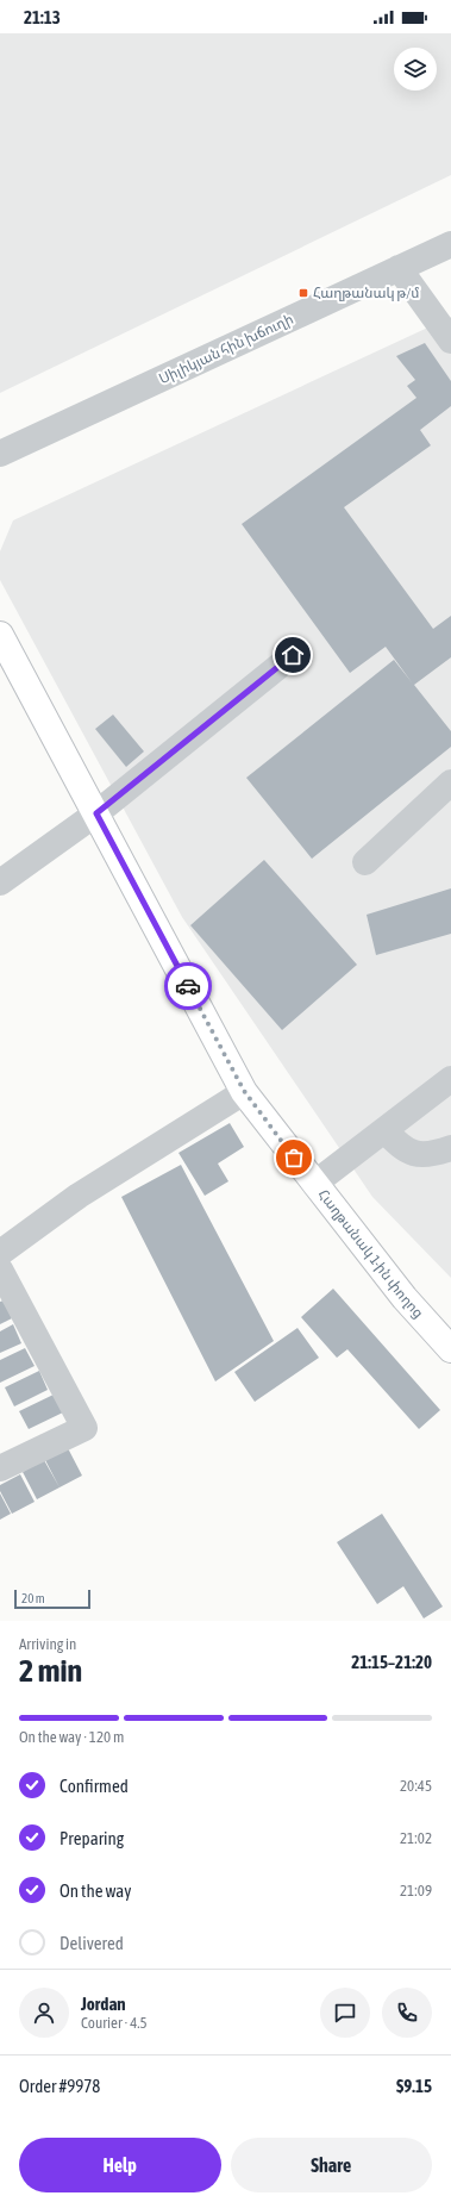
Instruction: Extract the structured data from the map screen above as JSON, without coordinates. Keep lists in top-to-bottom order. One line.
{"streets":{"main road":["Հաղթանակ 1-ին փողոց"],"street":["Սիլիկյան հին խճուղի"]},"places":{"transit":["Հաղթանակ թ/մ"]},"scale_bar":"20 m","page":{"status":"21:13","scale":"20 m","heading":["2 min","Arriving in","21:15–21:20"],"panel":["Jordan","Courier · 4.5","Order #9978","$9.15"],"bar":"On the way · 120 m","list":[["Confirmed","20:45"],["Preparing","21:02"],["On the way","21:09"],"Delivered"],"buttons":["Help","Share"]}}
